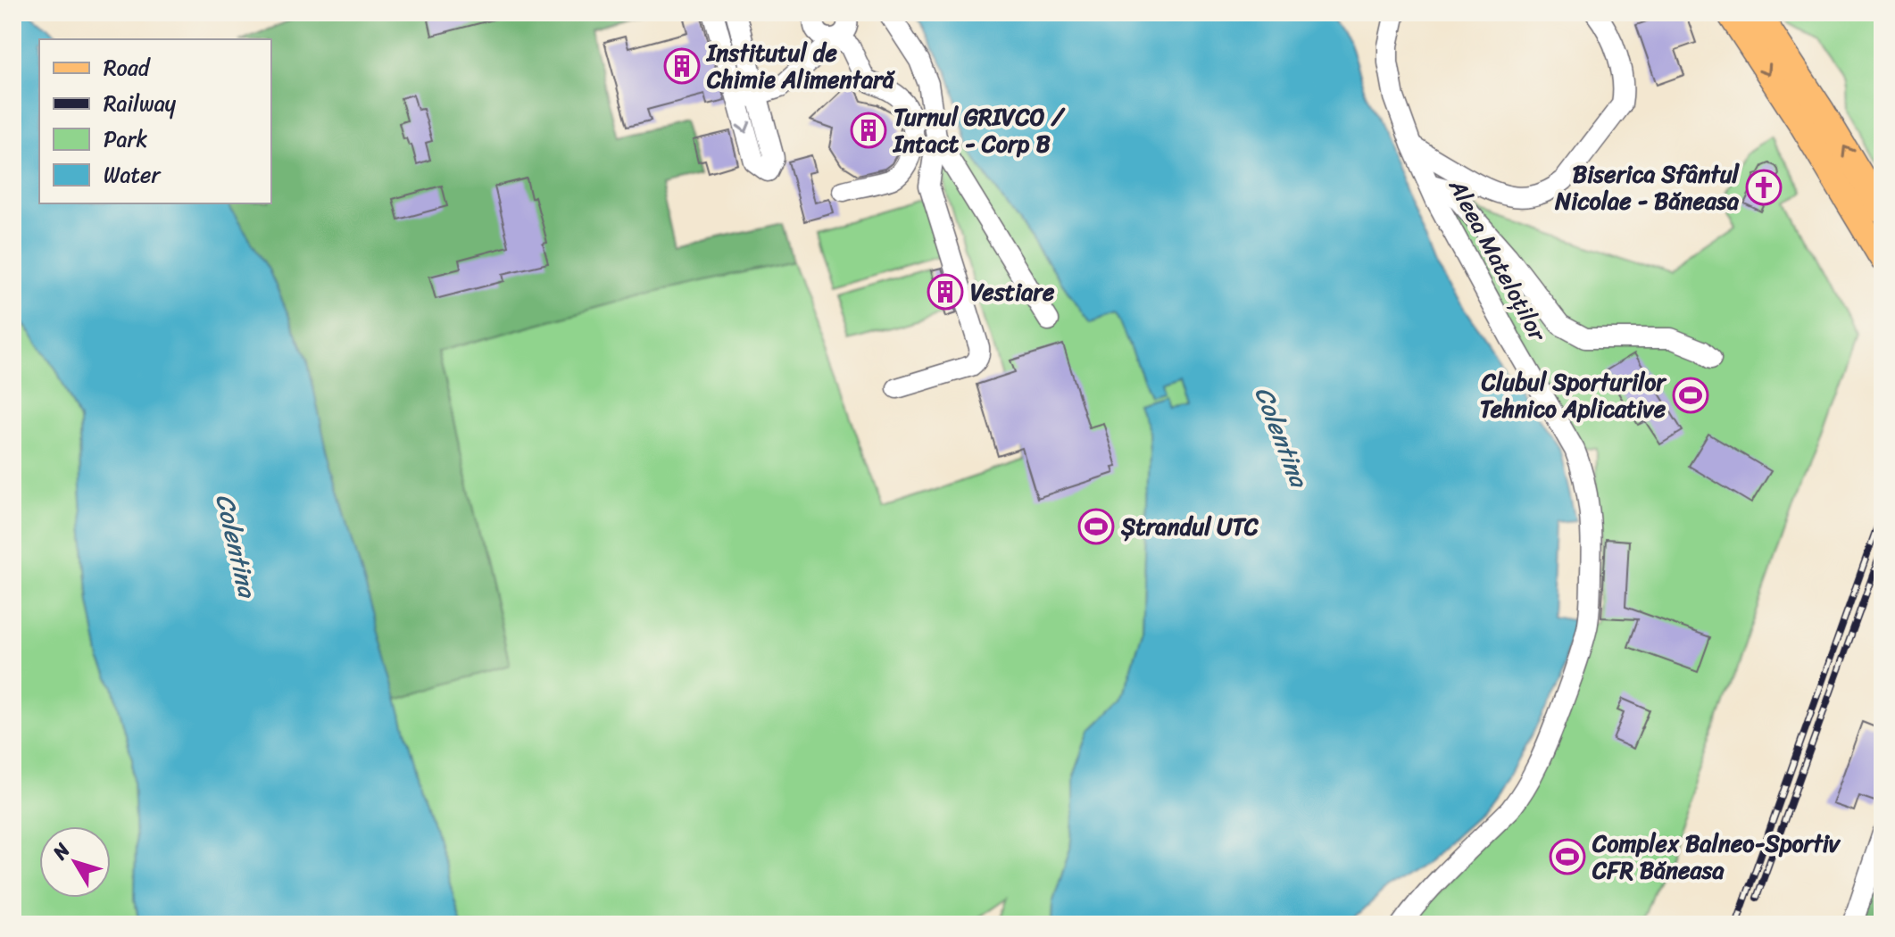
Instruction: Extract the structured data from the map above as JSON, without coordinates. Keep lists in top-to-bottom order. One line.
{"streets":{"lane":["Aleea Mateloților"]},"water":["Colentina"],"places":{"building":["Institutul de Chimie Alimentară","Turnul GRIVCO / Intact - Corp B","Vestiare"],"church":["Biserica Sfântul Nicolae - Băneasa"],"sports":["Clubul Sporturilor Tehnico Aplicative","Ștrandul UTC","Complex Balneo-Sportiv CFR Băneasa"]},"legend":["Road","Railway","Park","Water"],"north":"top left"}
